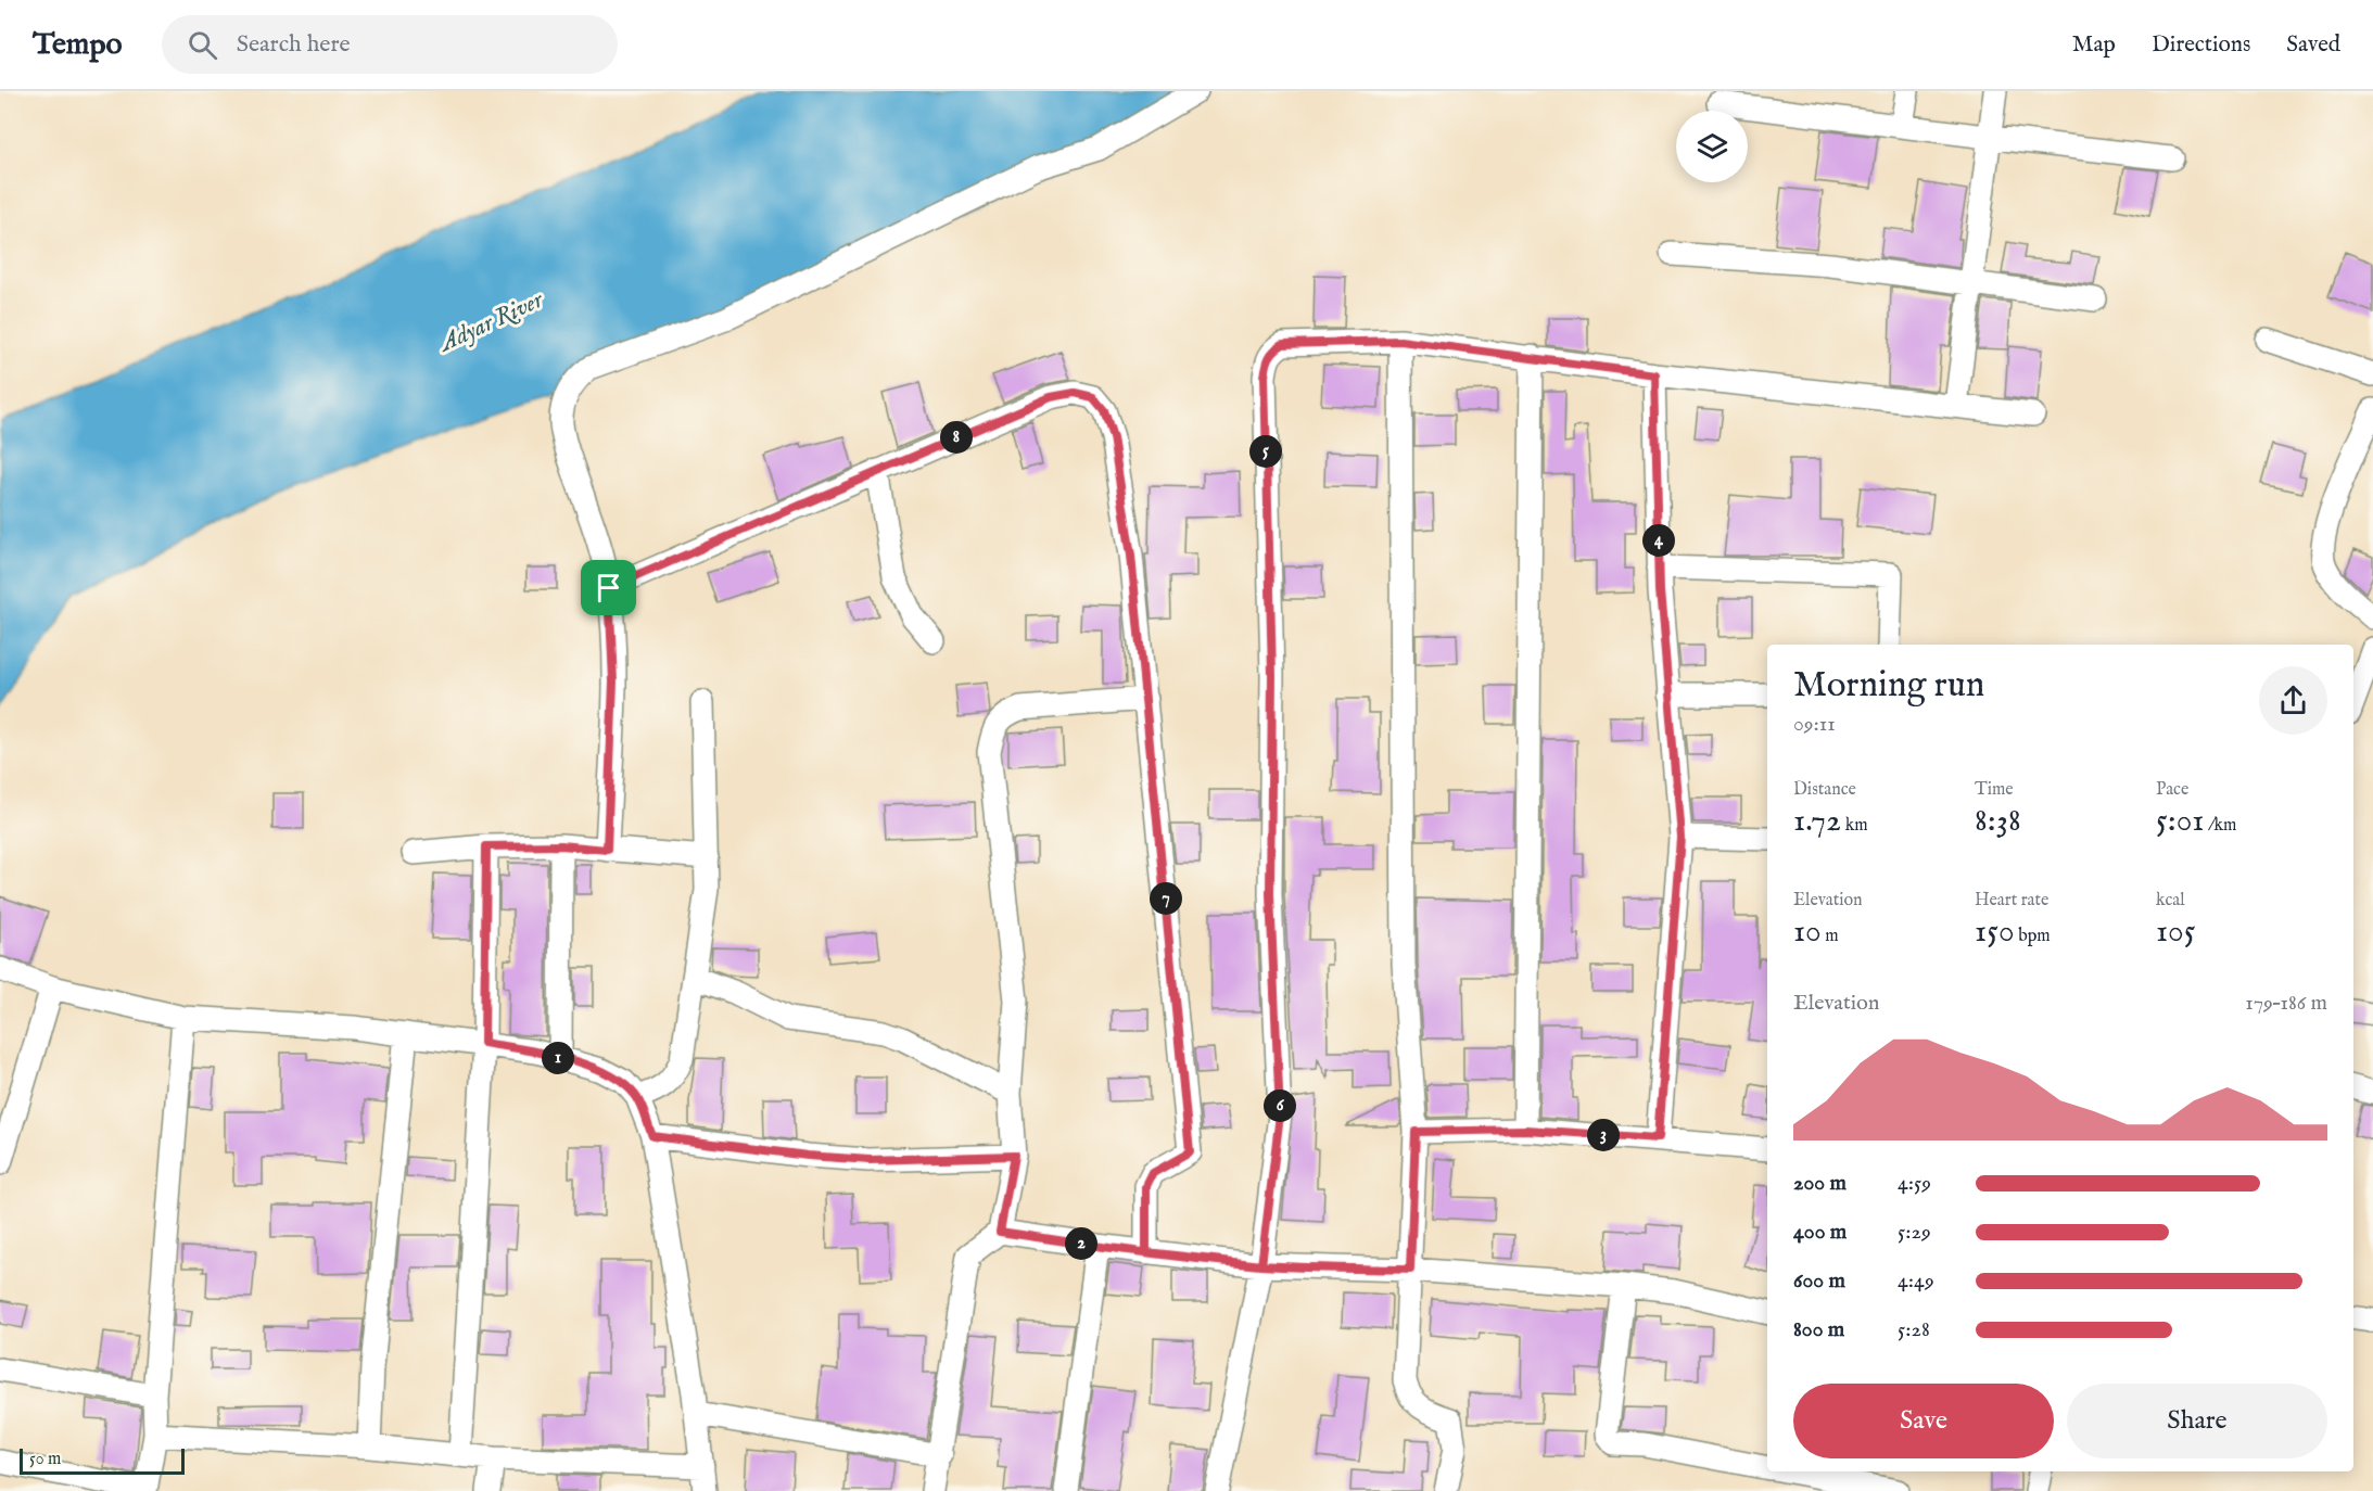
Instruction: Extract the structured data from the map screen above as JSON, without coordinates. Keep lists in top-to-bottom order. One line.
{"water":["Adyar River"],"scale_bar":"50 m","page":{"header":"Tempo","search":"Search here","nav":["Map","Directions","Saved"],"pins":["8","5","4","7","1","6","3","2"],"heading":["Morning run","09:11"],"stats":[["Distance","1.72 km"],["Time","8:38"],["Pace","5:01 /km"],["Elevation","10 m"],["Heart rate","150 bpm"],["kcal","105"]],"chart":["Elevation","179–186 m"],"list":[{"name":"200 m","note":"4:59"},{"name":"400 m","note":"5:29"},{"name":"600 m","note":"4:49"},{"name":"800 m","note":"5:28"}],"buttons":["Save","Share"],"scale":"50 m"}}
